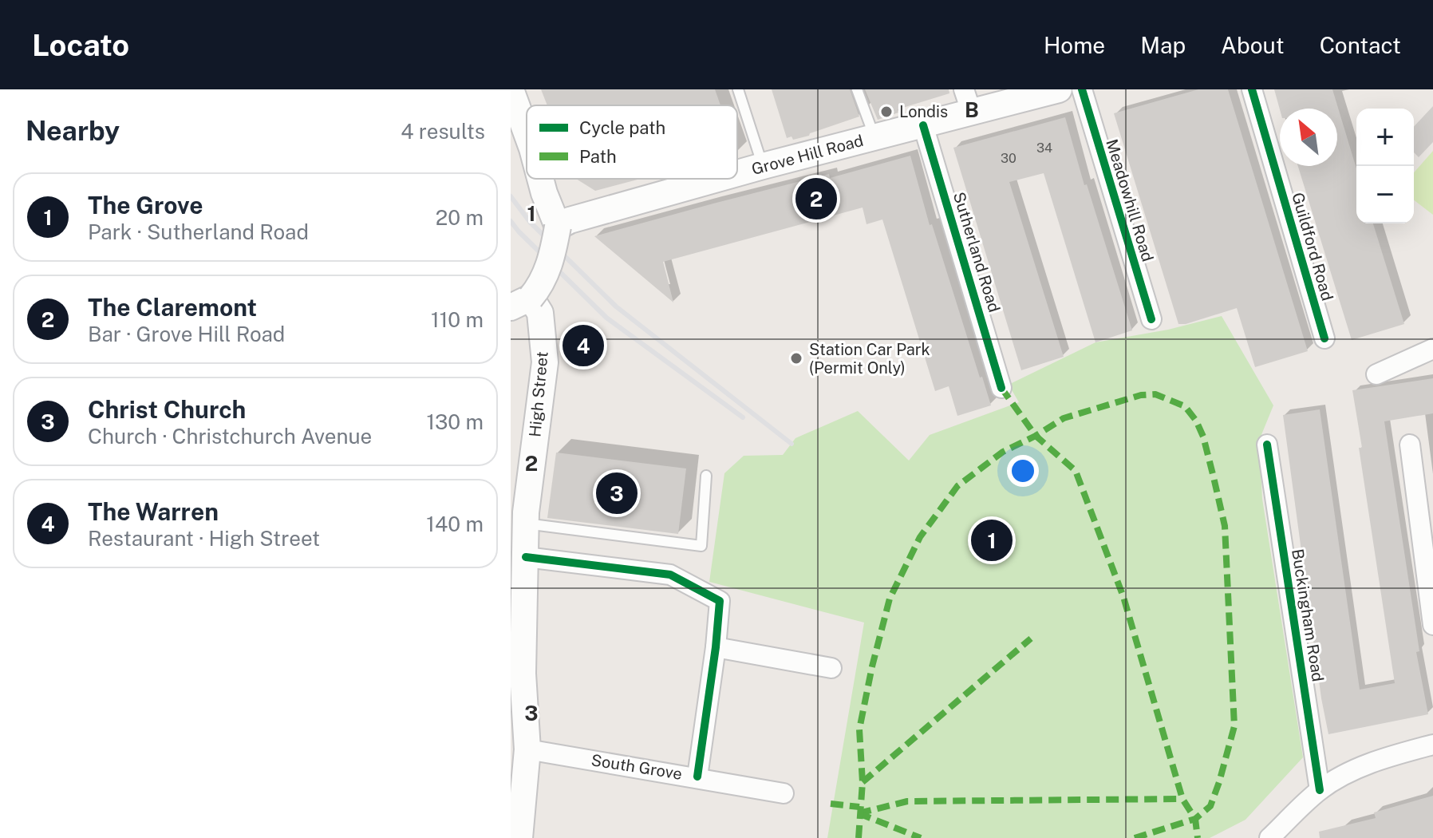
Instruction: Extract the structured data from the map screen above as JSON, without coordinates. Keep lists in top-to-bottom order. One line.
{"streets":{"main road":["Grove Hill Road","High Street"],"street":["Meadowhill Road","Guildford Road","Sutherland Road","Buckingham Road","South Grove"]},"crossings":[["Grove Hill Road","Sutherland Road"],["High Street","South Grove"]],"places":["Londis","Station Car Park (Permit Only)"],"house_numbers":["34","30"],"legend":["Cycle path","Path"],"north":"top left","page":{"header":"Locato","nav":["Home","Map","About","Contact"],"heading":["Nearby","4 results"],"map_buttons":["+","−"],"list":[{"mark":"1","name":"The Grove","note":"Park · Sutherland Road","value":"20 m"},{"mark":"2","name":"The Claremont","note":"Bar · Grove Hill Road","value":"110 m"},{"mark":"3","name":"Christ Church","note":"Church · Christchurch Avenue","value":"130 m"},{"mark":"4","name":"The Warren","note":"Restaurant · High Street","value":"140 m"}],"pins":["2","4","3","1"]},"grid":{"columns":["B"],"rows":["1","2","3"]}}
